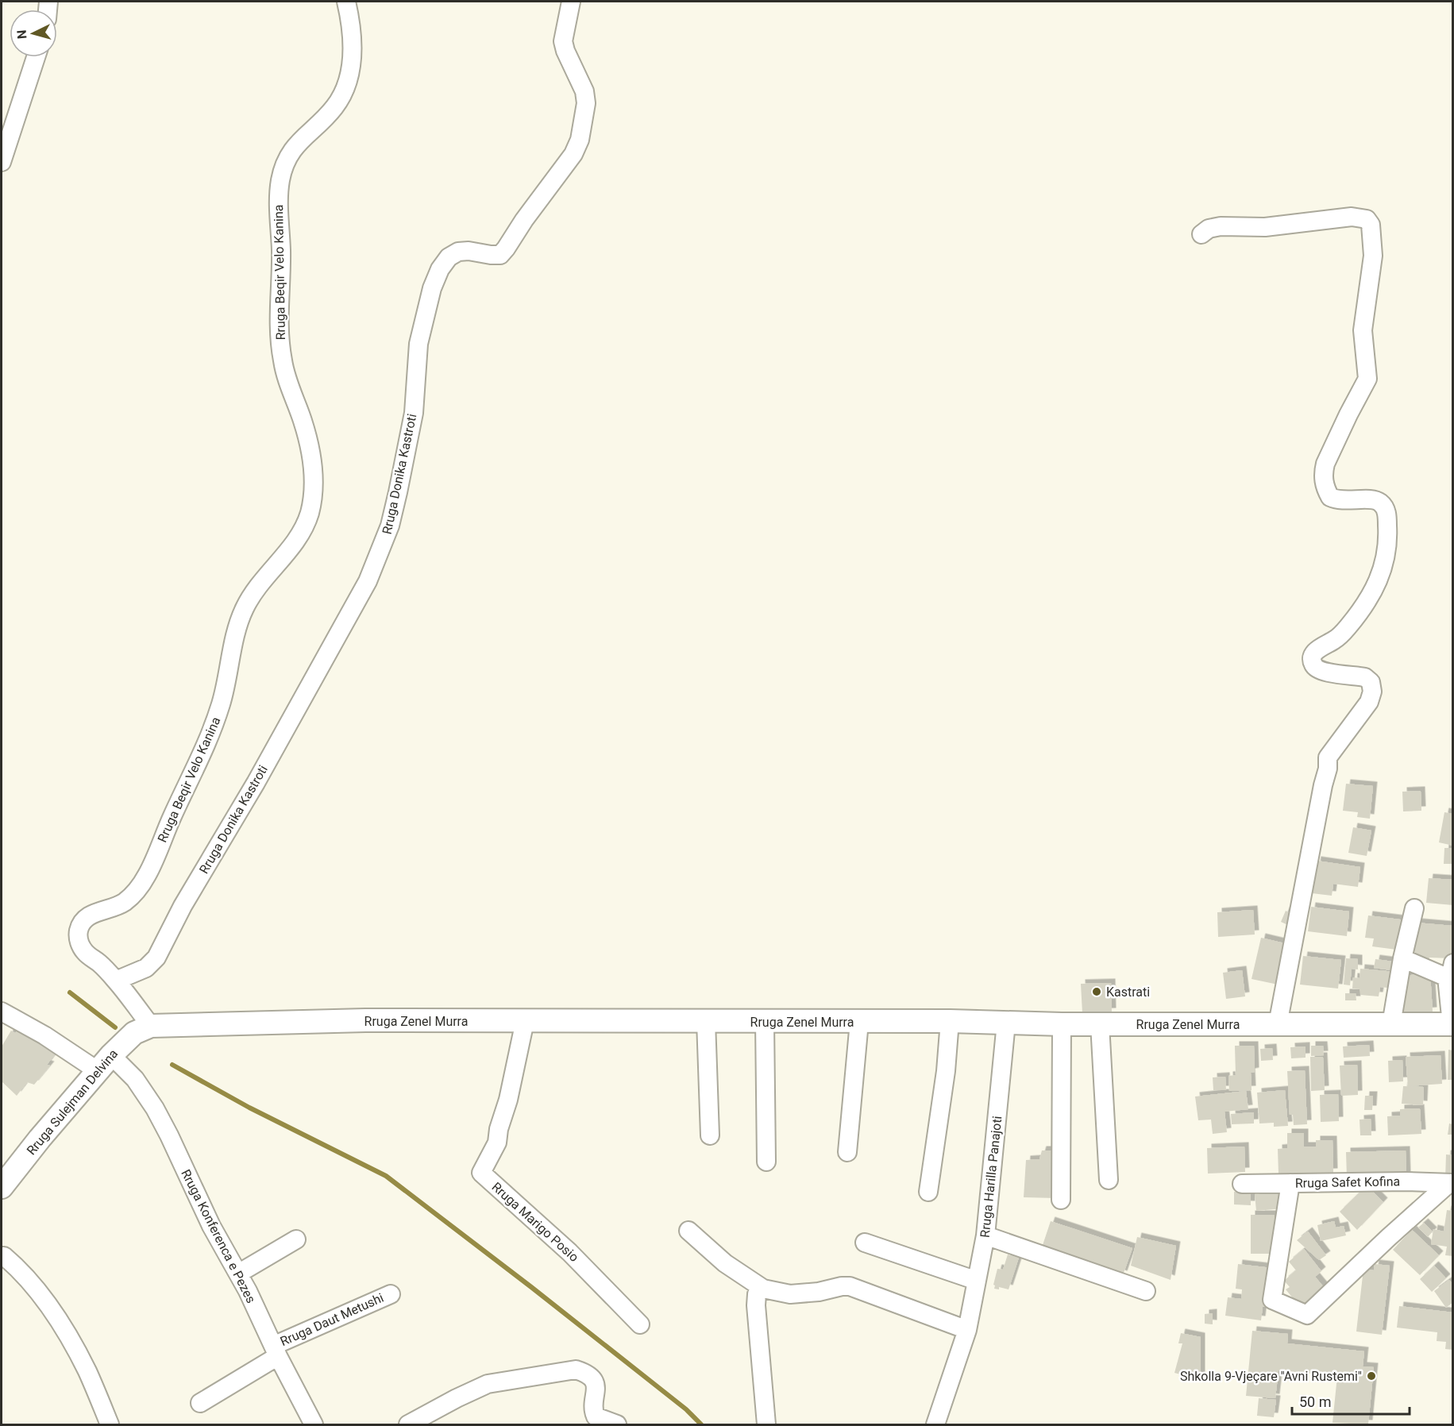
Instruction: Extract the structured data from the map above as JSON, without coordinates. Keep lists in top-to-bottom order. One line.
{"streets":{"main road":["Rruga Zenel Murra","Rruga Sulejman Delvina"],"street":["Rruga Beqir Velo Kanina","Rruga Donika Kastroti","Rruga Harilla Panajoti","Rruga Safet Kofina","Rruga Marigo Posio","Rruga Konferenca e Pezes","Rruga Daut Metushi"]},"crossings":[["Rruga Beqir Velo Kanina","Rruga Donika Kastroti"],["Rruga Zenel Murra","Rruga Sulejman Delvina"],["Rruga Zenel Murra","Rruga Harilla Panajoti"],["Rruga Zenel Murra","Rruga Marigo Posio"],["Rruga Sulejman Delvina","Rruga Konferenca e Pezes"],["Rruga Konferenca e Pezes","Rruga Daut Metushi"]],"places":["Kastrati","Shkolla 9-Vjeçare \"Avni Rustemi\""],"scale_bar":"50 m","north":"left"}
